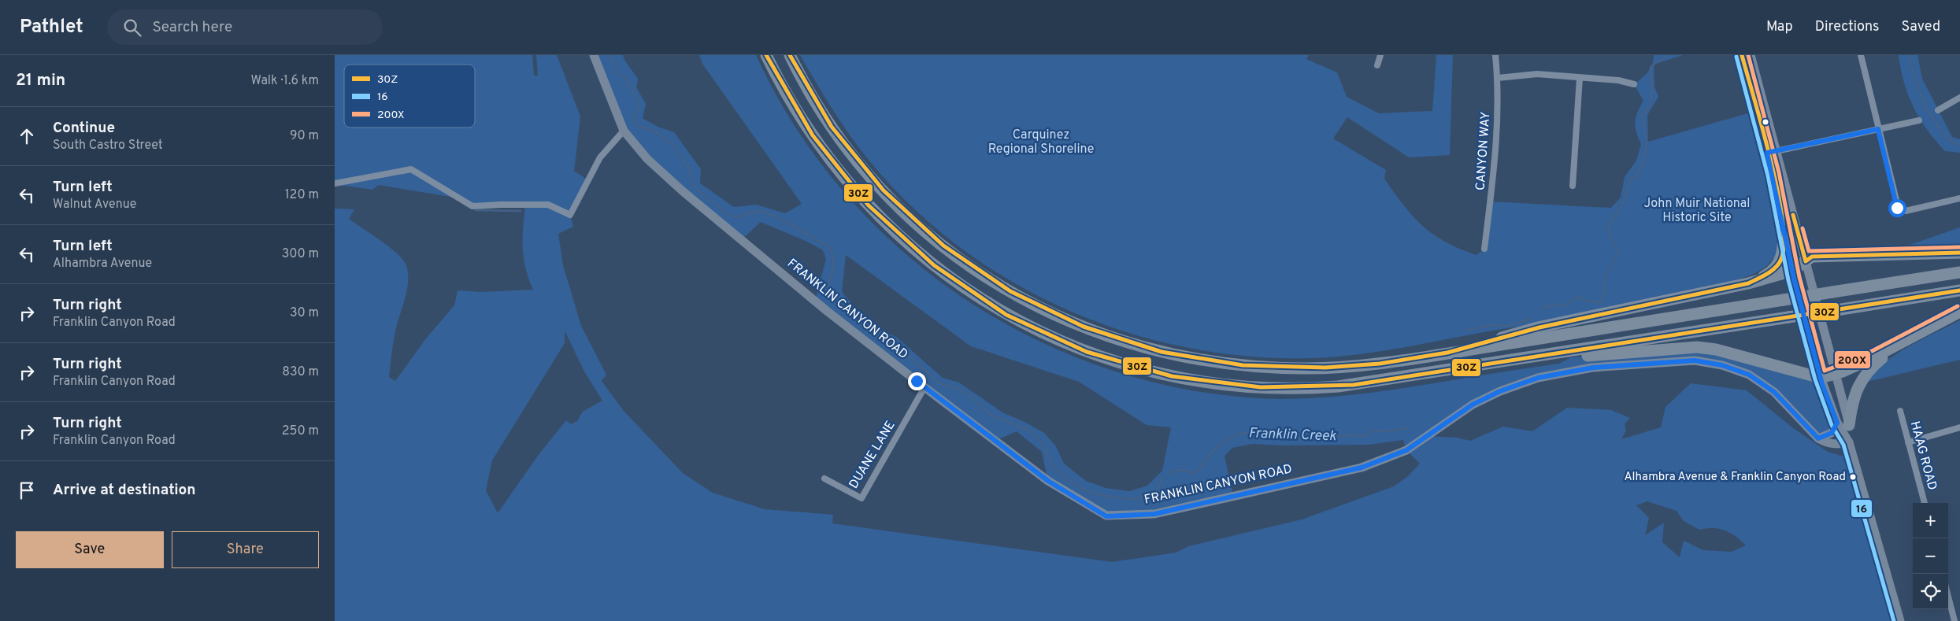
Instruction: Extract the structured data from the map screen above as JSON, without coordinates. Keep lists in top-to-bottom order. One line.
{"streets":{"street":["CANYON WAY","FRANKLIN CANYON ROAD","DUANE LANE","HAAG ROAD"]},"crossings":[["FRANKLIN CANYON ROAD","DUANE LANE"]],"water":["Franklin Creek"],"parks":["Carquinez Regional Shoreline","John Muir National Historic Site"],"places":["Alhambra Avenue & Franklin Canyon Road"],"lines":["transit line 30Z","transit line 200X","transit line 16"],"legend":["30Z","16","200X"],"page":{"header":"Pathlet","search":"Search here","nav":["Map","Directions","Saved"],"heading":["21 min","Walk · 1.6 km"],"list":[["Continue","South Castro Street","90 m"],["Turn left","Walnut Avenue","120 m"],["Turn left","Alhambra Avenue","300 m"],["Turn right","Franklin Canyon Road","30 m"],["Turn right","Franklin Canyon Road","830 m"],["Turn right","Franklin Canyon Road","250 m"],"Arrive at destination"],"map_buttons":["+","−"],"buttons":["Save","Share"]}}
